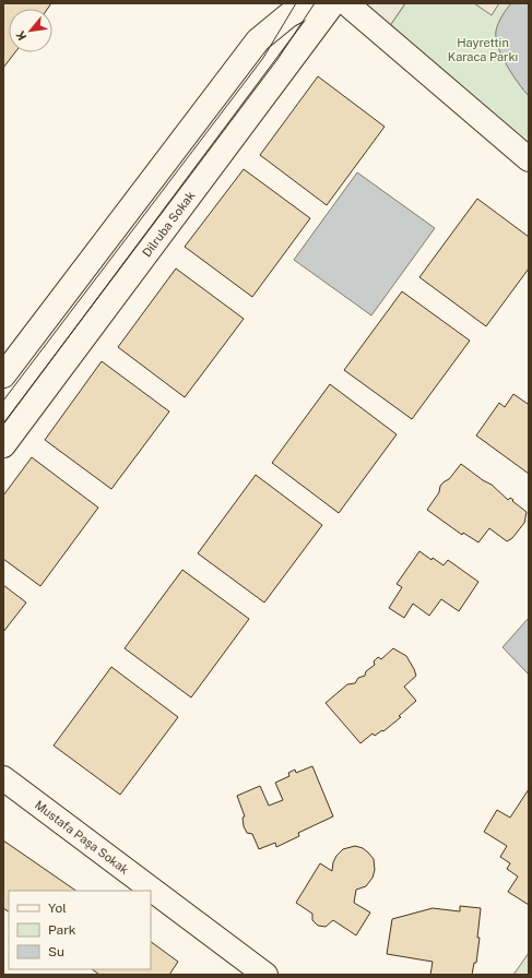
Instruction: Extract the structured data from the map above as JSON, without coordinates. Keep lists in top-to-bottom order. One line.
{"streets":{"street":["Dilruba Sokak","Mustafa Paşa Sokak"]},"parks":["Hayrettin Karaca Parkı"],"legend":["Yol","Park","Su"],"north":"bottom left"}
